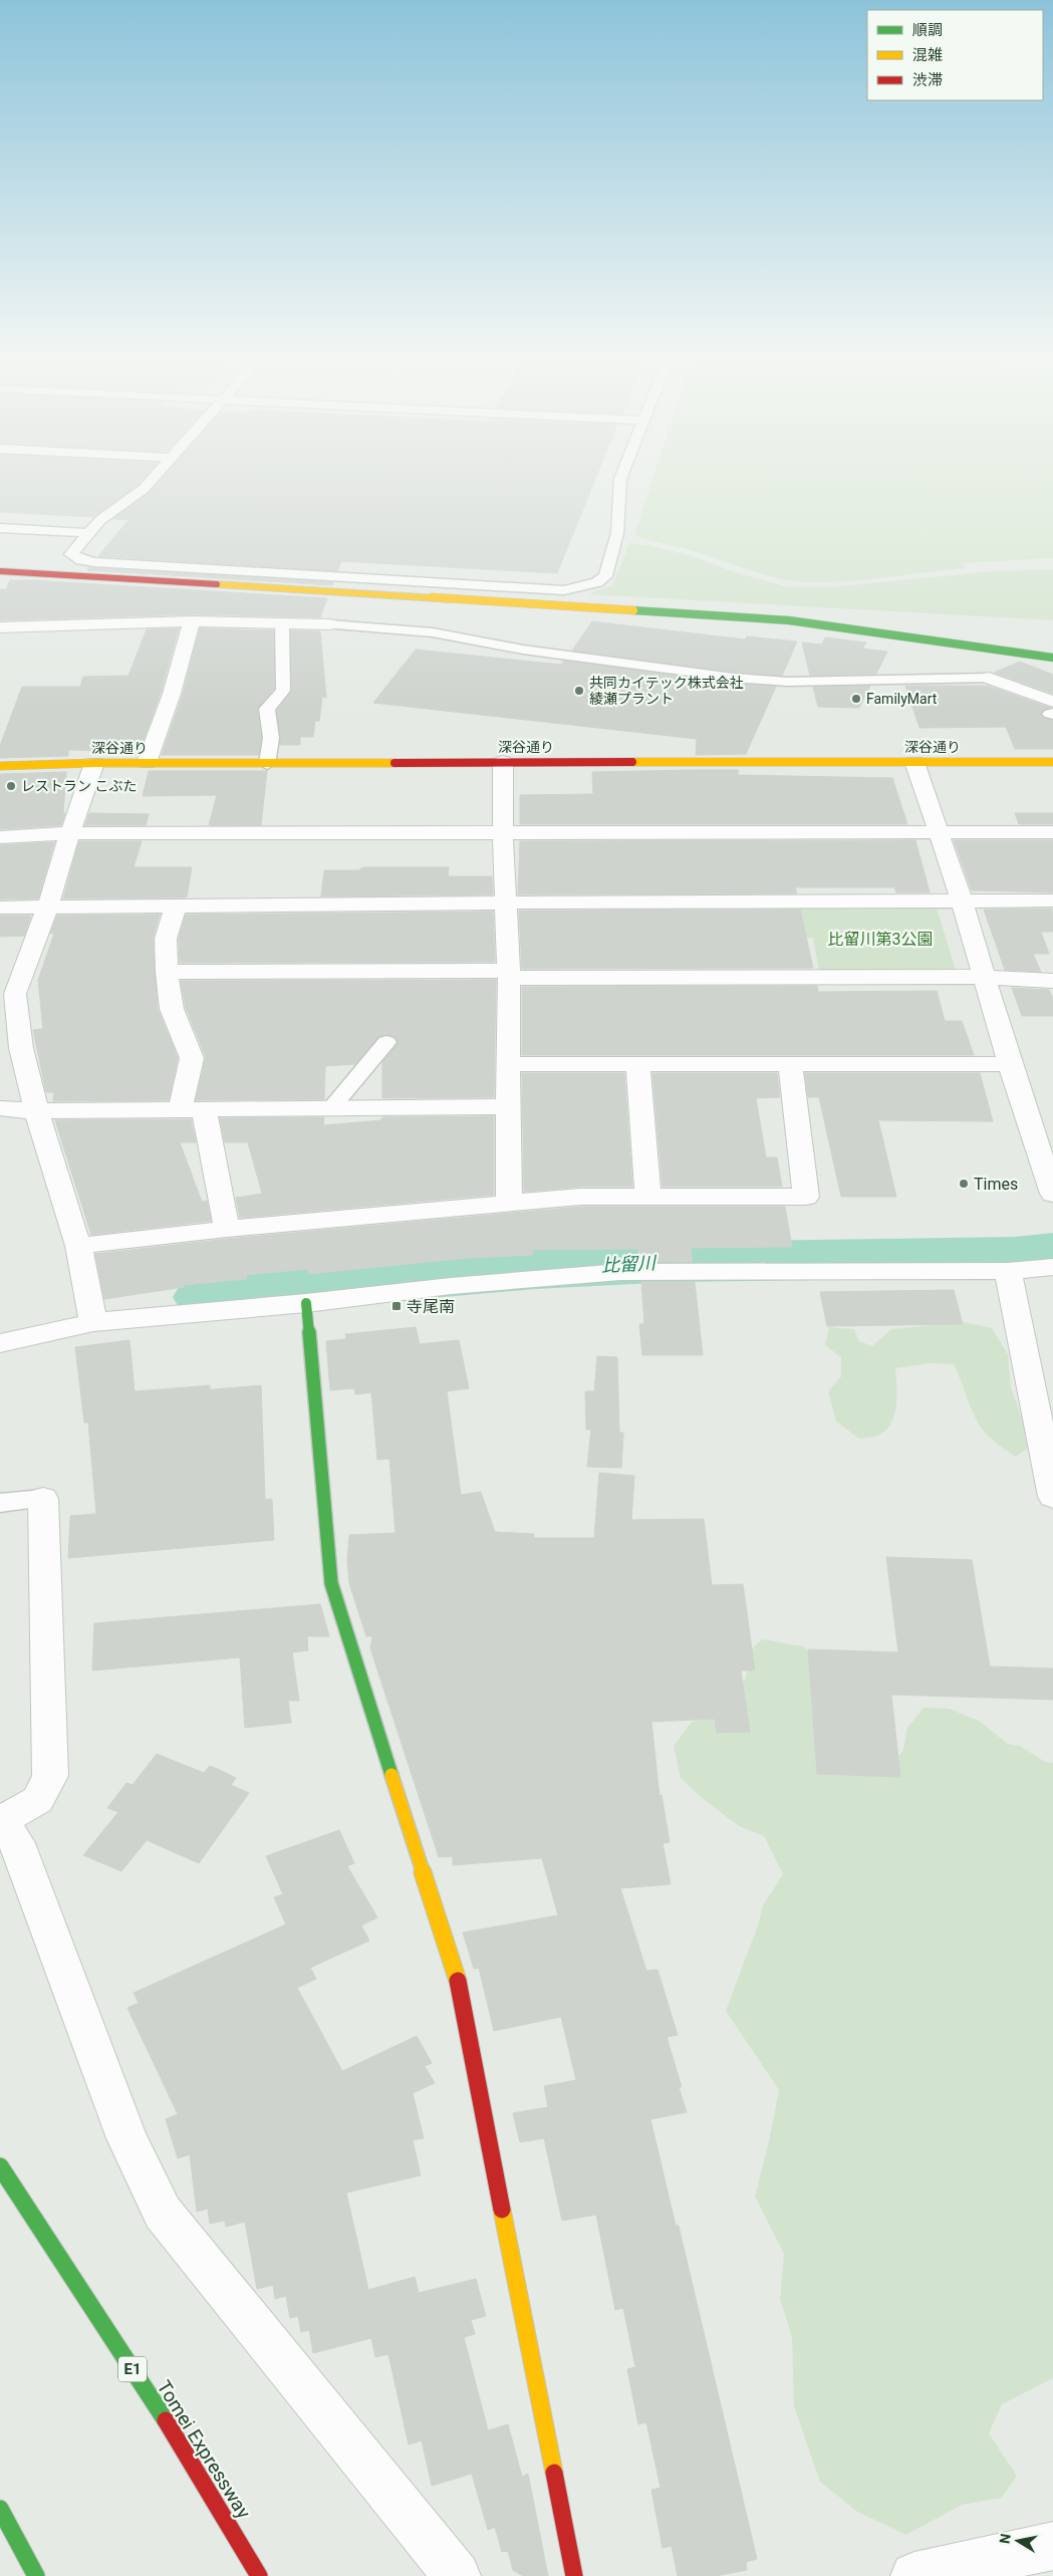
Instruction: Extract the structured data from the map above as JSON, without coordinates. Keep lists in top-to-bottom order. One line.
{"streets":{"main road":["深谷通り","E1","Tomei Expressway"]},"water":["比留川"],"parks":["比留川第3公園"],"places":{"other":["共同カイテック株式会社 綾瀬プラント","FamilyMart","レストラン こぶた","Times"],"transit":["寺尾南"]},"legend":["順調","混雑","渋滞"],"north":"left"}
